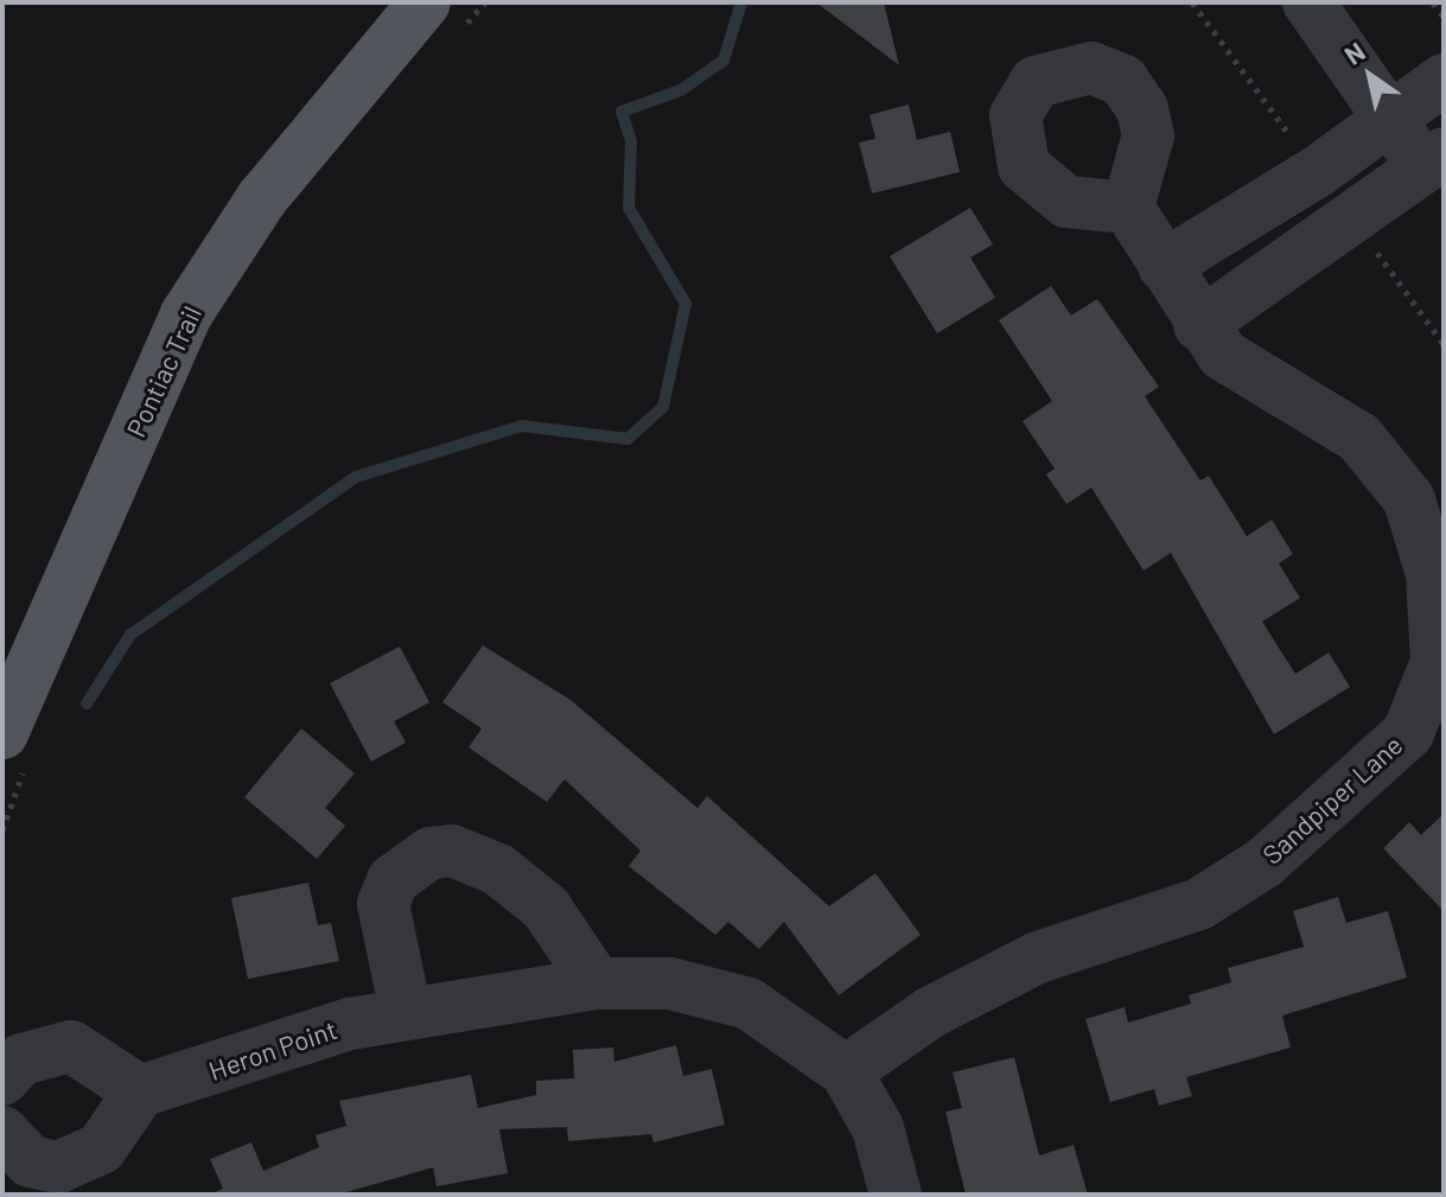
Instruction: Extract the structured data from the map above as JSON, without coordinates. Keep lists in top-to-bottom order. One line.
{"streets":{"main road":["Pontiac Trail"],"street":["Sandpiper Lane","Heron Point"]},"crossings":[["Sandpiper Lane","Heron Point"]],"north":"top left"}
